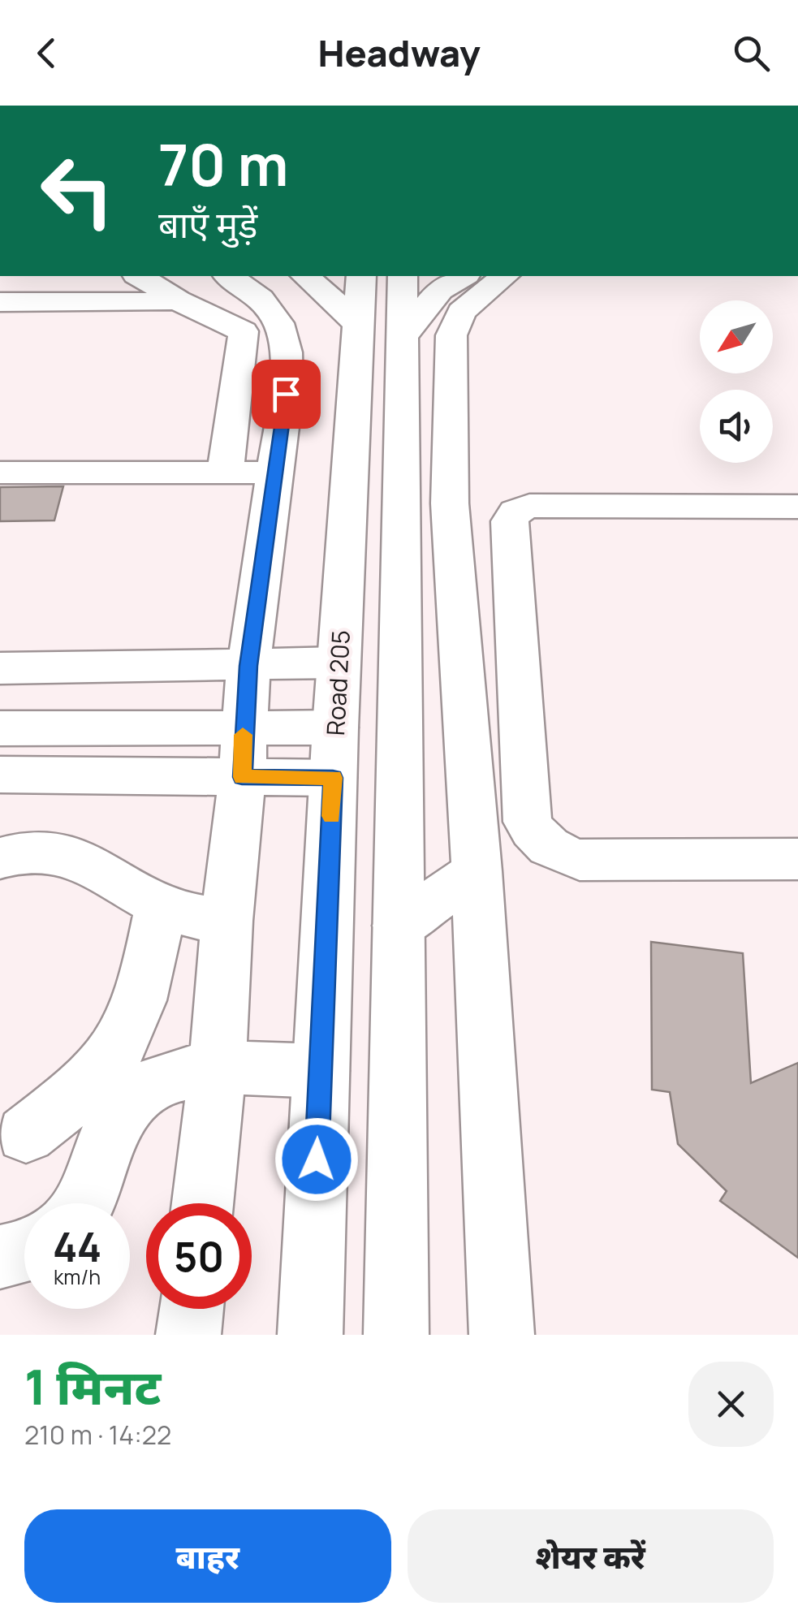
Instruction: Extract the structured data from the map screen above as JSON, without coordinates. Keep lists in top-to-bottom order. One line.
{"streets":{"street":["Road 205"]},"north":"bottom left","page":{"header":"Headway","turn":["70 m","बाएँ मुड़ें"],"speed":"44 km/h","limit":"50","heading":["1 मिनट","210 m · 14:22"],"buttons":["बाहर","शेयर करें"]}}
